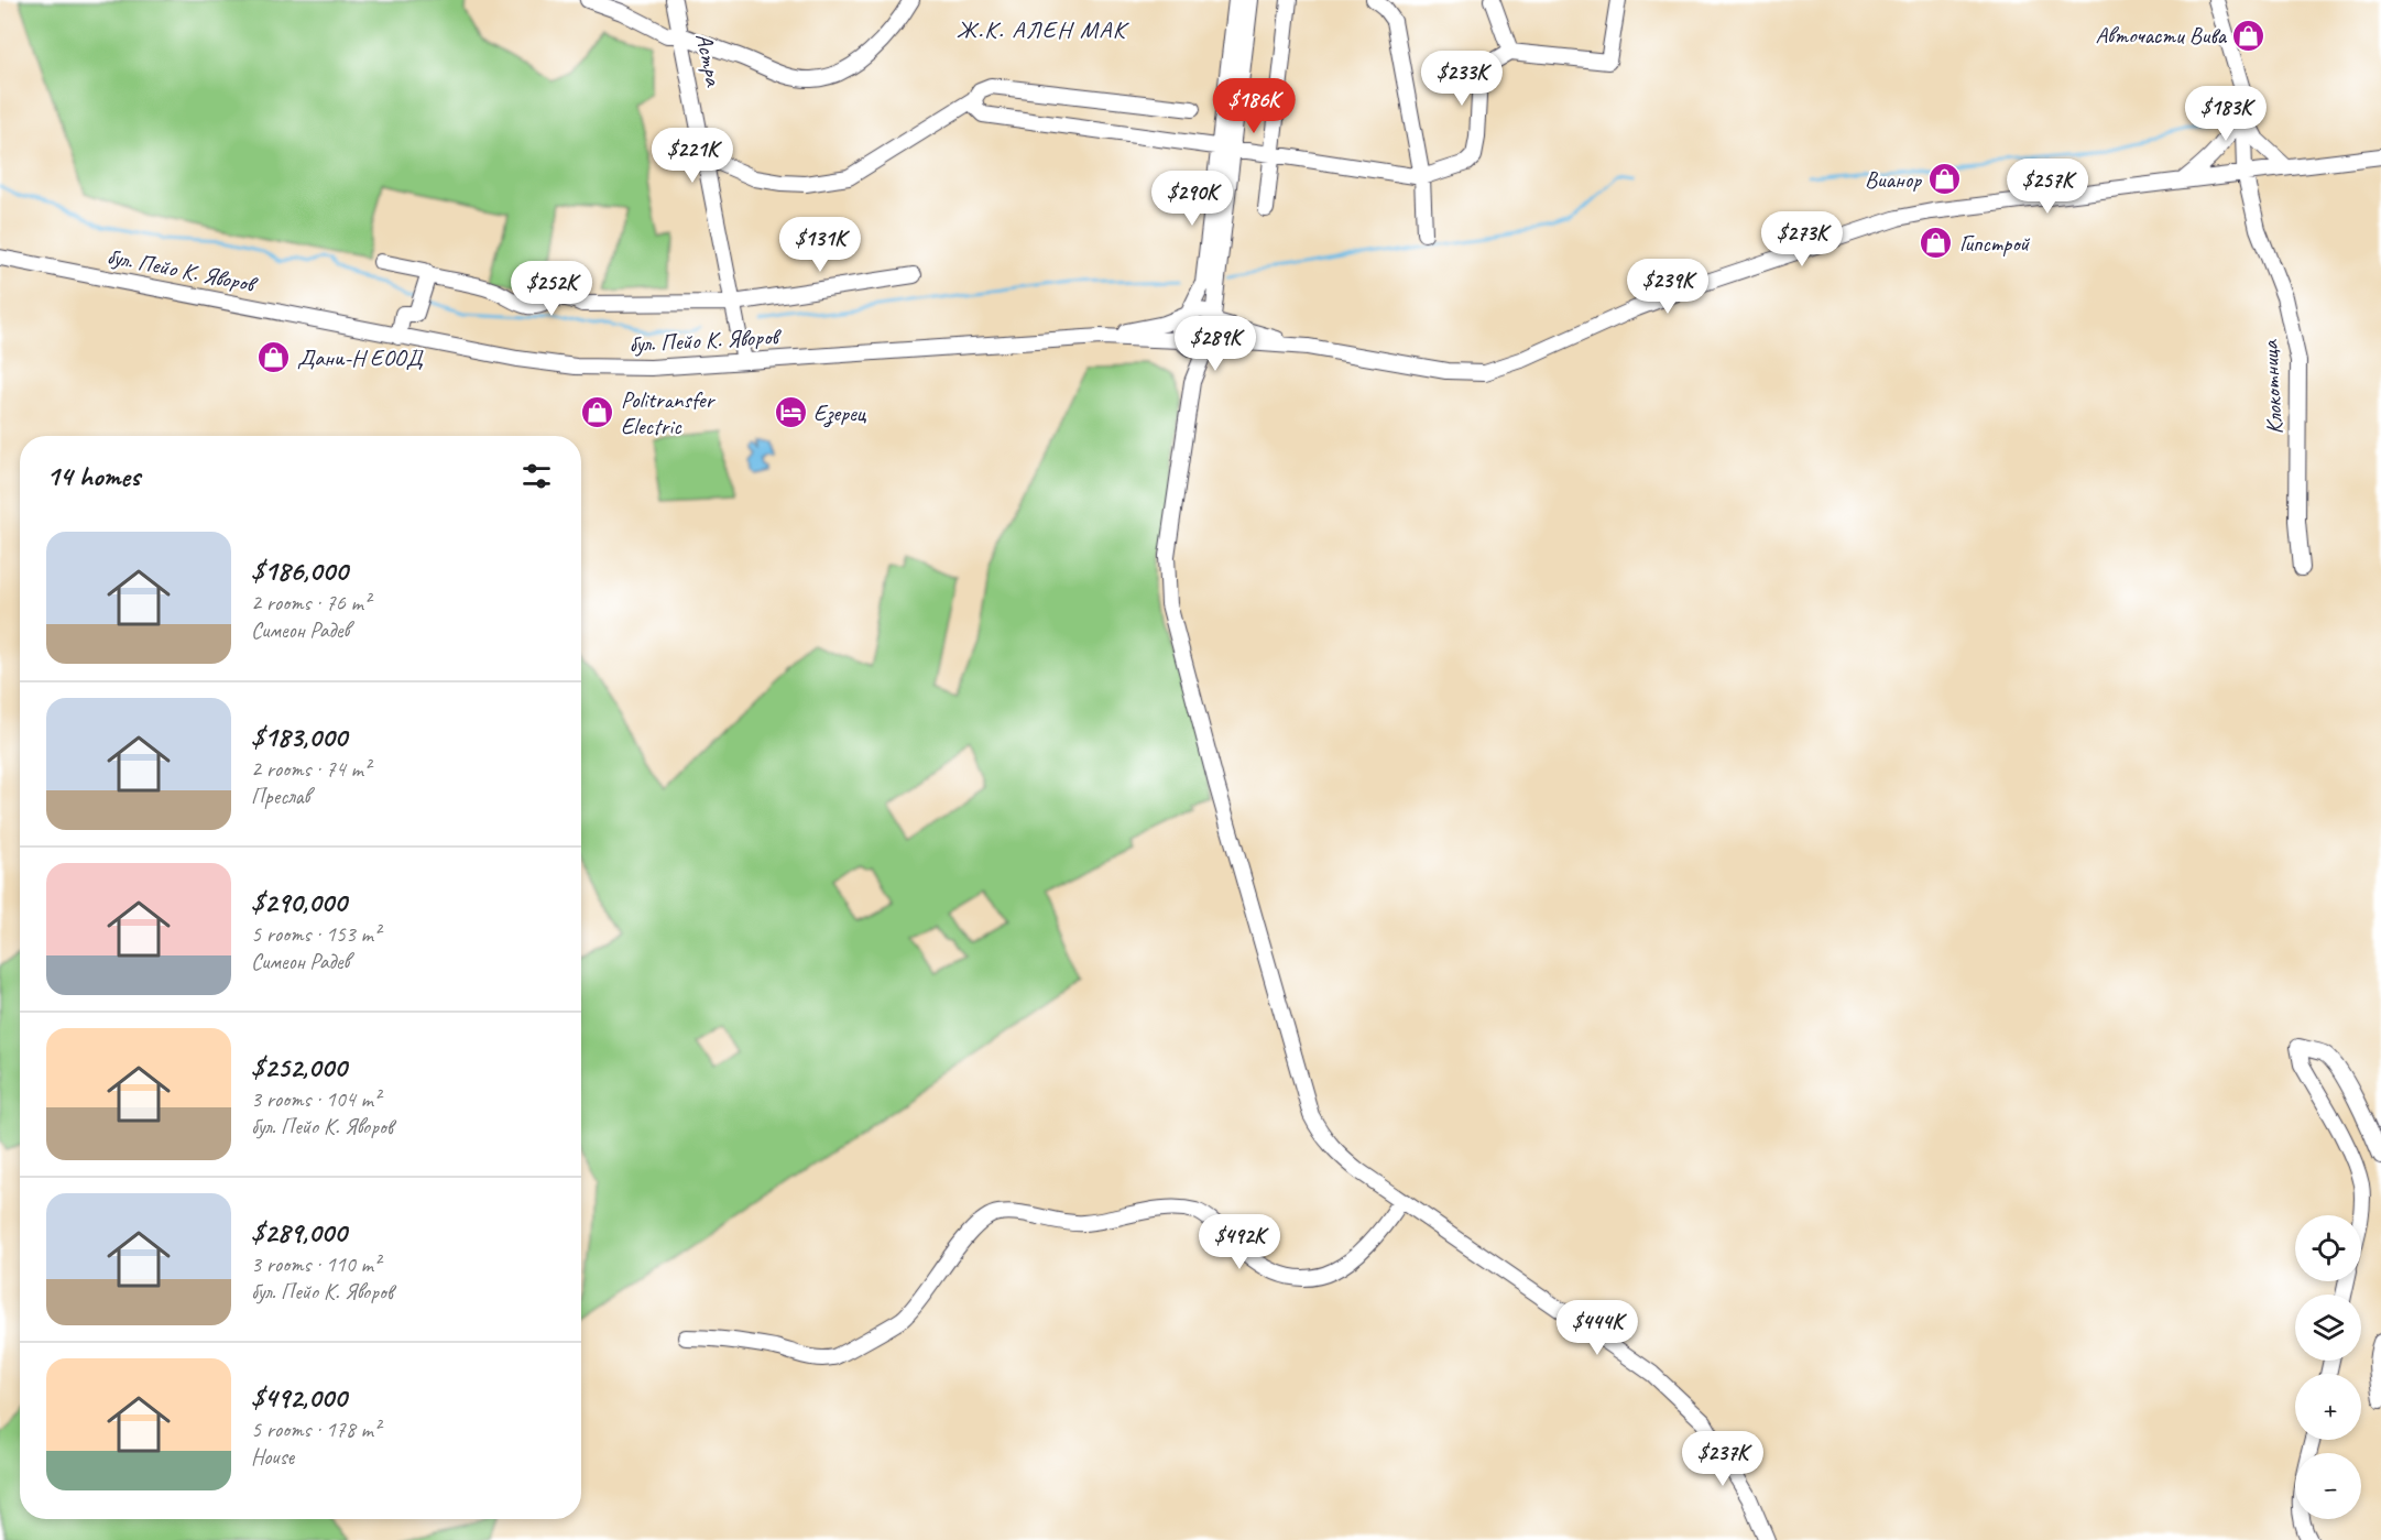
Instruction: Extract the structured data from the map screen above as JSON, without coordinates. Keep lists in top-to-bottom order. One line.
{"streets":{"street":["Астра","бул. Пейо К. Яворов","Клокотница"]},"crossings":[["Астра","бул. Пейо К. Яворов"]],"districts":["Ж.К. АЛЕН МАК"],"places":{"shop":["Авточасти Вива","Вианор","Гипстрой","Дани-Н ЕООД","Politransfer Electric"],"hotel":["Езерец"]},"page":{"price":["$233K","$186K","$183K","$221K","$257K","$290K","$273K","$131K","$239K","$252K","$289K","$492K","$444K","$237K"],"heading":"14 homes","list":[{"name":"$186,000","note":"2 rooms · 76 m² · Симеон Радев"},{"name":"$183,000","note":"2 rooms · 74 m² · Преслав"},{"name":"$290,000","note":"5 rooms · 153 m² · Симеон Радев"},{"name":"$252,000","note":"3 rooms · 104 m² · бул. Пейо К. Яворов"},{"name":"$289,000","note":"3 rooms · 110 m² · бул. Пейо К. Яворов"},{"name":"$492,000","note":"5 rooms · 178 m² · House"}],"map_buttons":["+","−"]}}
